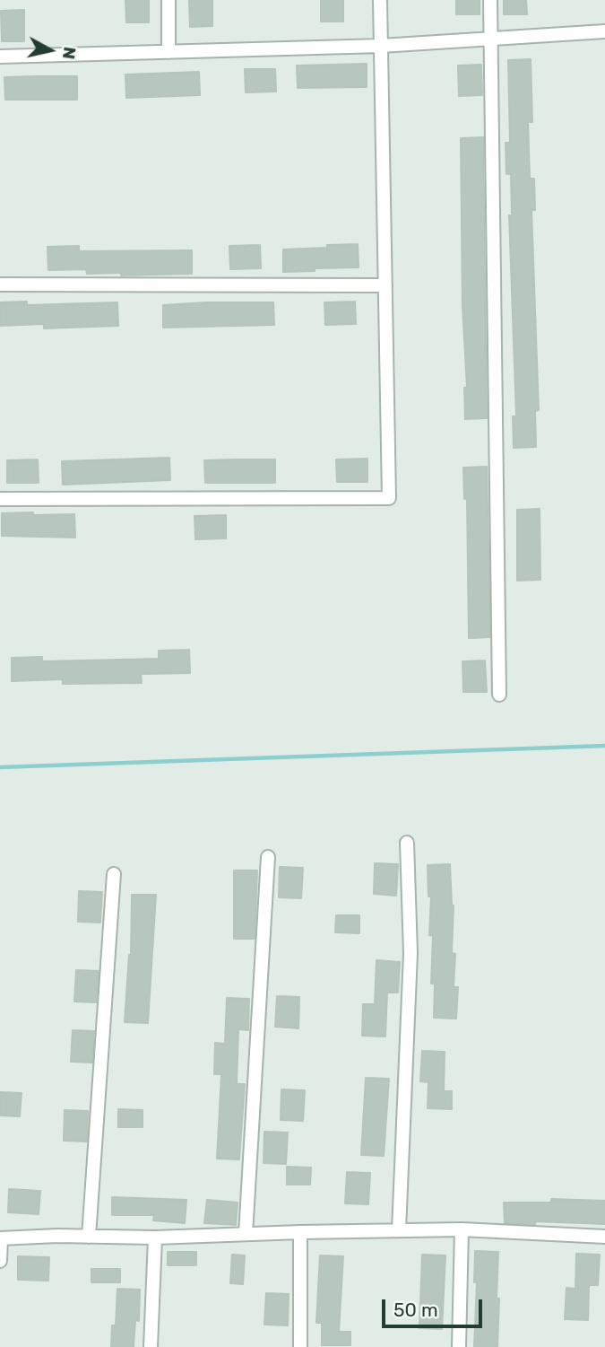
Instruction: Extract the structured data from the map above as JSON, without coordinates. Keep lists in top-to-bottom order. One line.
{"scale_bar":"50 m","north":"right"}
